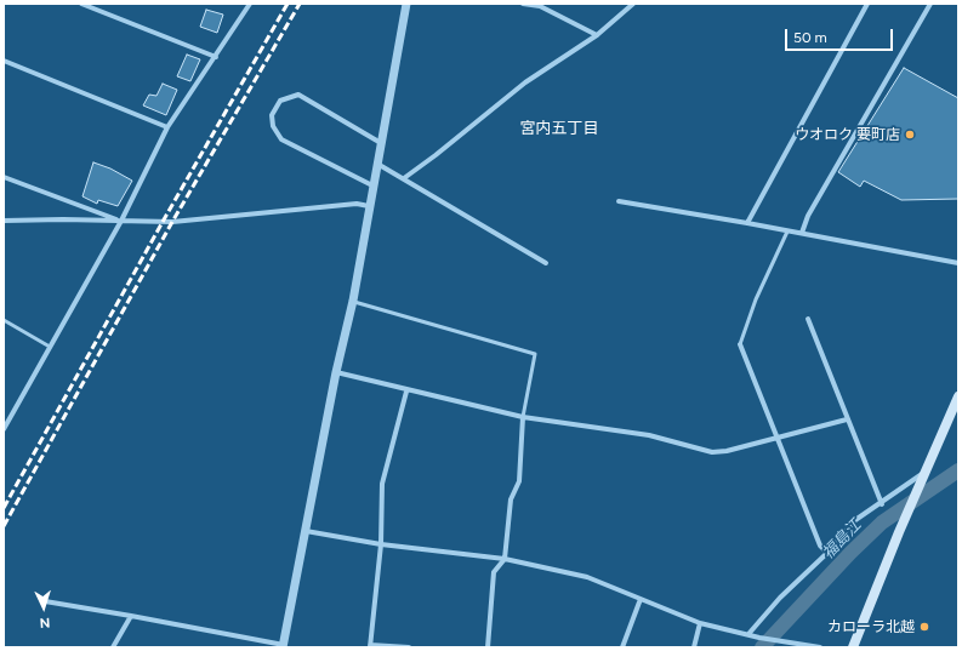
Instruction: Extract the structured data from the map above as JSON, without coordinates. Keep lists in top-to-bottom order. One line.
{"districts":["宮内五丁目"],"water":["福島江"],"places":["ウオロク 要町店","カローラ北越"],"scale_bar":"50 m","north":"bottom"}
